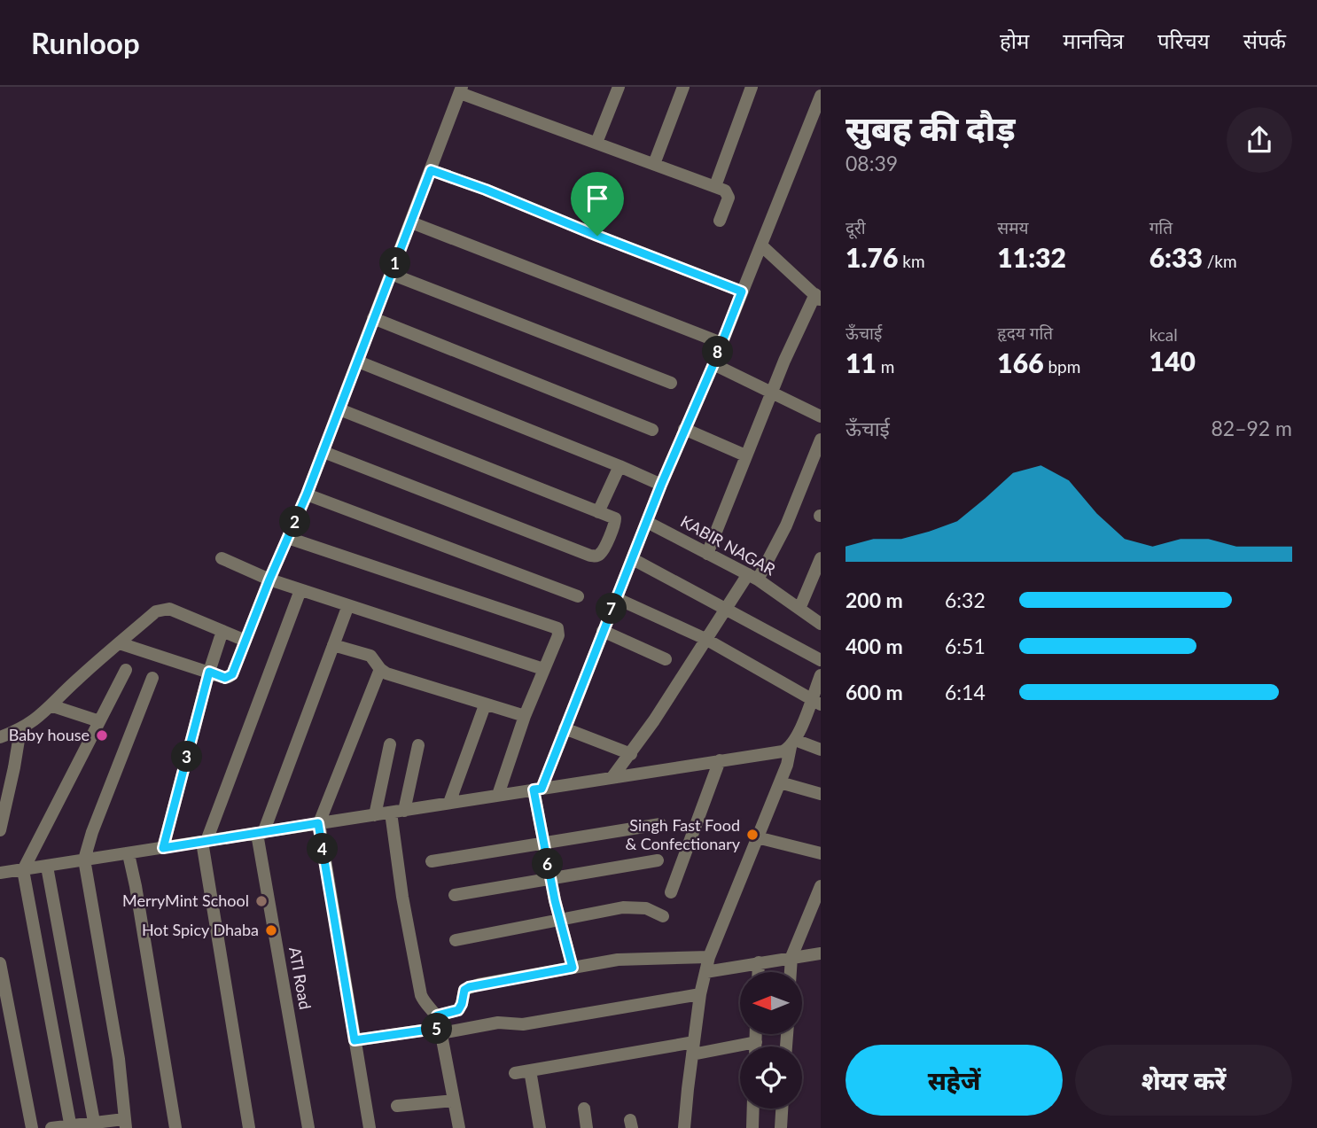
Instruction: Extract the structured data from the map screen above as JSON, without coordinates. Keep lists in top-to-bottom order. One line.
{"streets":{"street":["KABIR NAGAR","ATI Road"]},"places":["Baby house","Singh Fast Food & Confectionary","MerryMint School","Hot Spicy Dhaba"],"north":"left","page":{"header":"Runloop","nav":["होम","मानचित्र","परिचय","संपर्क"],"heading":["सुबह की दौड़","08:39"],"stats":[["दूरी","1.76 km"],["समय","11:32"],["गति","6:33 /km"],["ऊँचाई","11 m"],["हृदय गति","166 bpm"],["kcal","140"]],"pins":["1","8","2","7","3","4","6","5"],"chart":["ऊँचाई","82–92 m"],"list":[{"name":"200 m","note":"6:32"},{"name":"400 m","note":"6:51"},{"name":"600 m","note":"6:14"}],"buttons":["सहेजें","शेयर करें"]}}
